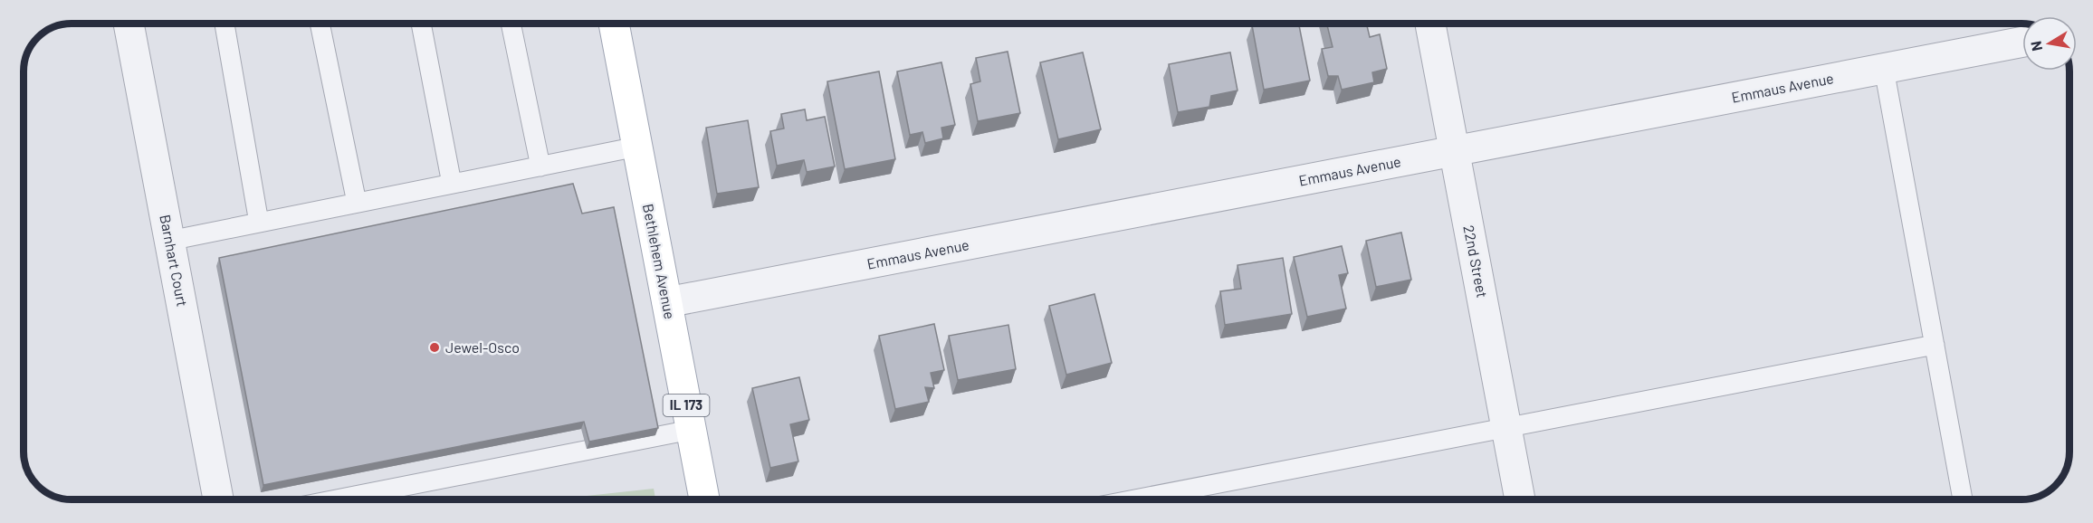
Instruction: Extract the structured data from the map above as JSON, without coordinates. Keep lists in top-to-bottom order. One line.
{"streets":{"main road":["Bethlehem Avenue","IL 173"],"street":["Emmaus Avenue","Barnhart Court","22nd Street"]},"crossings":[["Emmaus Avenue","Bethlehem Avenue"],["Emmaus Avenue","22nd Street"]],"places":["Jewel-Osco"],"north":"left"}
